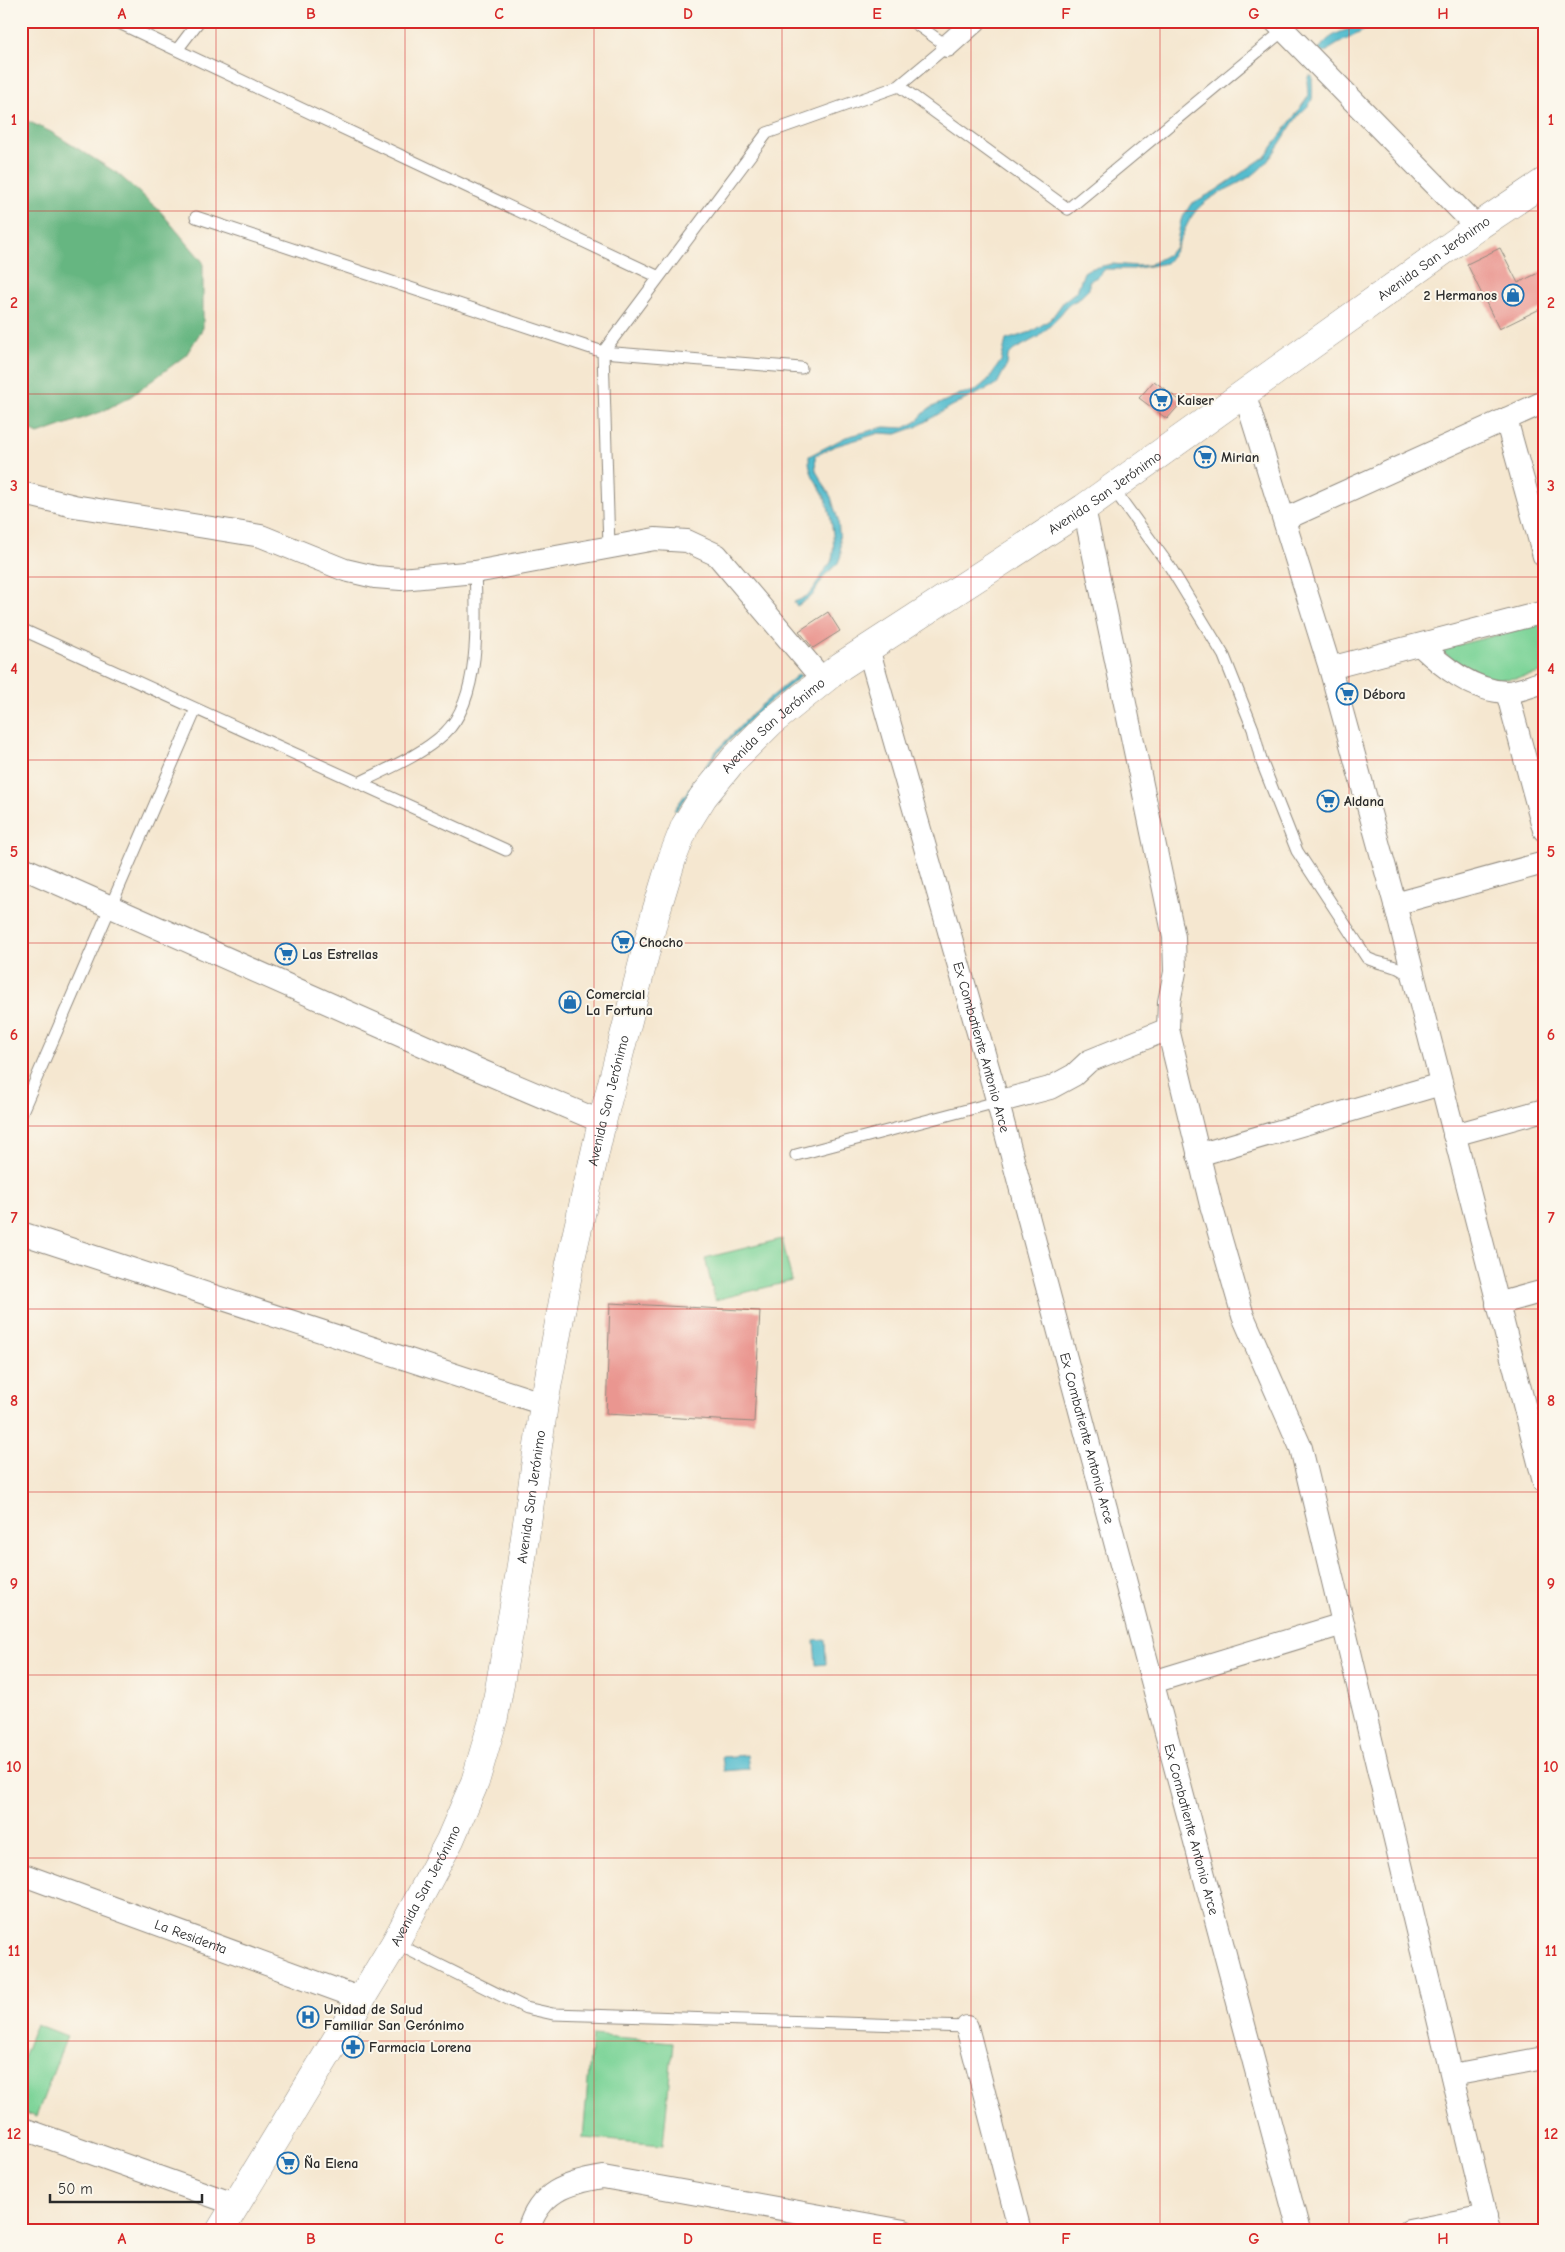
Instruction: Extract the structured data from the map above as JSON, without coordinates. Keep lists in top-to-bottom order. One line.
{"streets":{"street":["Avenida San Jerónimo","Ex Combatiente Antonio Arce","La Residenta"]},"crossings":[["Avenida San Jerónimo","Ex Combatiente Antonio Arce"],["Avenida San Jerónimo","La Residenta"]],"places":{"shop":["2 Hermanos","Comercial La Fortuna"],"supermarket":["Kaiser","Mirian","Débora","Aldana","Chocho","Las Estrellas","Ña Elena"],"hospital":["Unidad de Salud Familiar San Gerónimo"],"pharmacy":["Farmacia Lorena"]},"scale_bar":"50 m","grid":{"columns":["A","B","C","D","E","F","G","H"],"rows":["1","2","3","4","5","6","7","8","9","10","11","12"]}}
